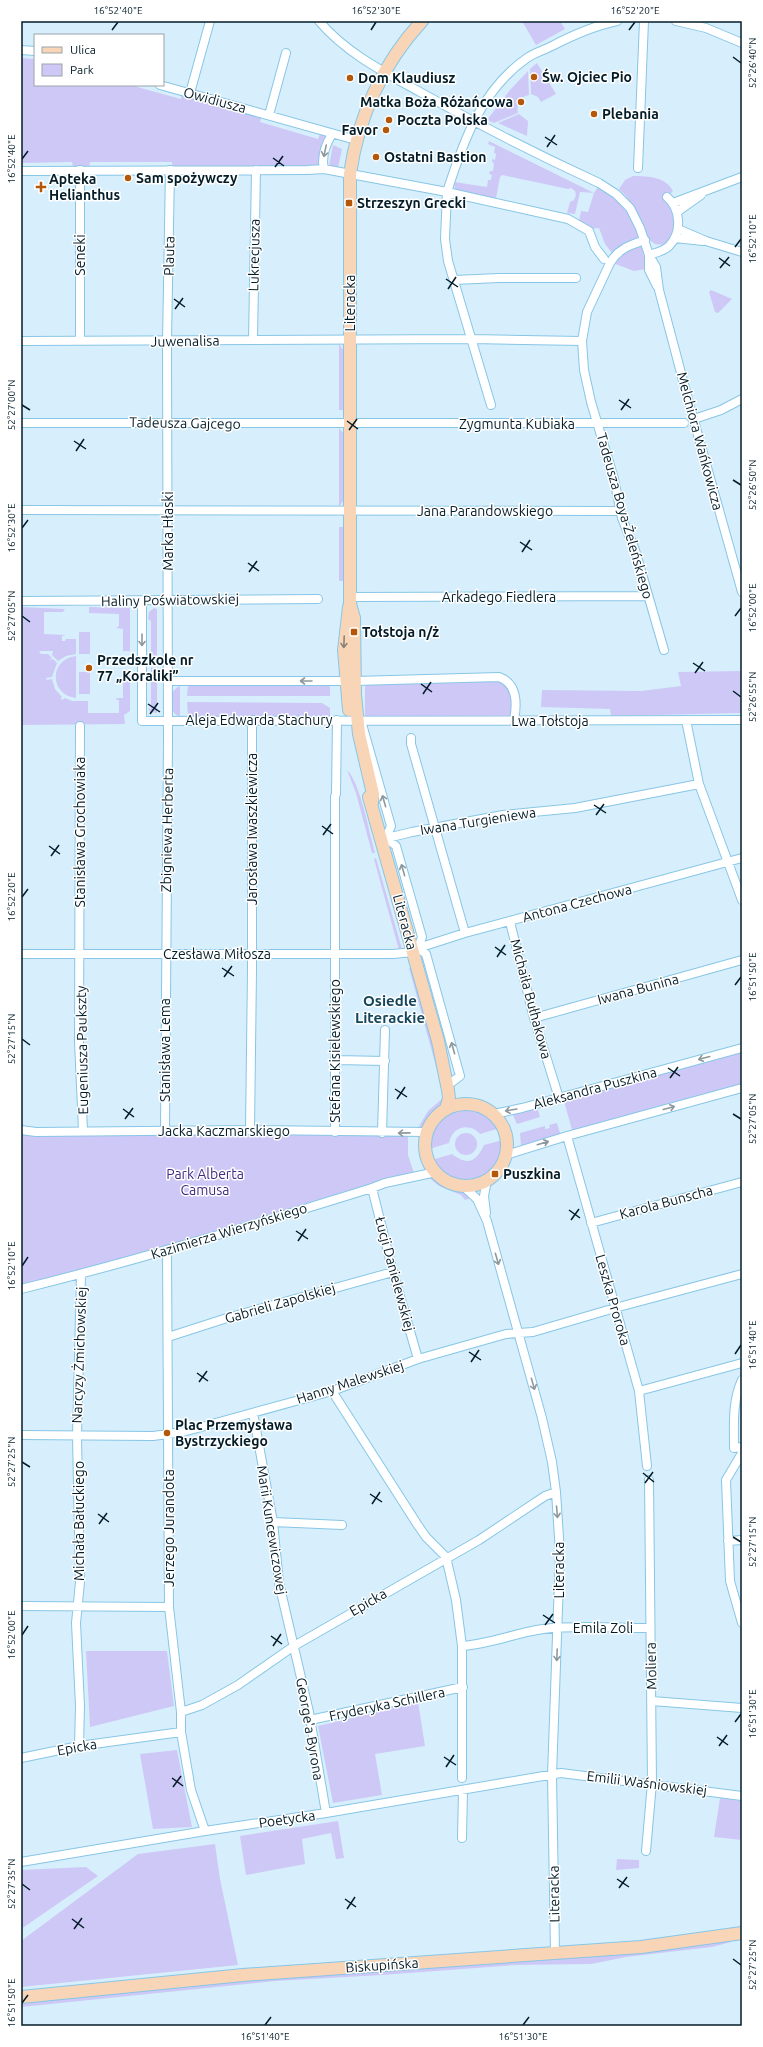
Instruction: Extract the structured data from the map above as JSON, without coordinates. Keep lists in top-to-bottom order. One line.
{"streets":{"street":["Owidiusza","Seneki","Lukrecjusza","Plauta","Literacka","Juwenalisa","Tadeusza Gajcego","Zygmunta Kubiaka","Melchiora Wańkowicza","Jana Parandowskiego","Tadeusza Boya-Żeleńskiego","Marka Hłaski","Arkadego Fiedlera","Haliny Poświatowskiej","Aleja Edwarda Stachury","Lwa Tołstoja","Iwana Turgieniewa","Jarosława Iwaszkiewicza","Zbigniewa Herberta","Stanisława Grochowiaka","Antona Czechowa","Czesława Miłosza","Iwana Bunina","Michaiła Bułhakowa","Eugeniusza Paukszty","Stanisława Lema","Stefana Kisielewskiego","Aleksandra Puszkina","Jacka Kaczmarskiego","Karola Bunscha","Kazimierza Wierzyńskiego","Łucji Danielewskiej","Leszka Proroka","Gabrieli Zapolskiej","Narcyzy Żmichowskiej","Hanny Malewskiej","Michała Bałuckiego","Jerzego Jurandota","Marii Kuncewiczowej","Epicka","Emila Zoli","Moliera","Fryderyka Schillera","George'a Byrona","Emilii Waśniowskiej","Poetycka","Biskupińska"]},"crossings":[["Owidiusza","Literacka"],["Seneki","Juwenalisa"],["Lukrecjusza","Juwenalisa"],["Plauta","Juwenalisa"],["Plauta","Marka Hłaski"],["Literacka","Juwenalisa"],["Literacka","Tadeusza Gajcego"],["Literacka","Zygmunta Kubiaka"],["Literacka","Melchiora Wańkowicza"],["Literacka","Jana Parandowskiego"],["Literacka","Arkadego Fiedlera"],["Literacka","Aleja Edwarda Stachury"],["Literacka","Lwa Tołstoja"],["Literacka","Iwana Turgieniewa"],["Literacka","Antona Czechowa"],["Literacka","Czesława Miłosza"],["Literacka","Aleksandra Puszkina"],["Literacka","Jacka Kaczmarskiego"],["Literacka","Kazimierza Wierzyńskiego"],["Literacka","Hanny Malewskiej"],["Literacka","Epicka"],["Literacka","Emila Zoli"],["Literacka","Emilii Waśniowskiej"],["Literacka","Poetycka"],["Literacka","Biskupińska"],["Juwenalisa","Tadeusza Boya-Żeleńskiego"],["Juwenalisa","Marka Hłaski"],["Tadeusza Gajcego","Zygmunta Kubiaka"],["Tadeusza Gajcego","Marka Hłaski"],["Zygmunta Kubiaka","Tadeusza Boya-Żeleńskiego"],["Melchiora Wańkowicza","Tadeusza Boya-Żeleńskiego"],["Jana Parandowskiego","Tadeusza Boya-Żeleńskiego"],["Jana Parandowskiego","Marka Hłaski"],["Tadeusza Boya-Żeleńskiego","Arkadego Fiedlera"],["Marka Hłaski","Haliny Poświatowskiej"],["Marka Hłaski","Aleja Edwarda Stachury"],["Marka Hłaski","Zbigniewa Herberta"],["Haliny Poświatowskiej","Aleja Edwarda Stachury"],["Aleja Edwarda Stachury","Lwa Tołstoja"],["Aleja Edwarda Stachury","Jarosława Iwaszkiewicza"],["Aleja Edwarda Stachury","Zbigniewa Herberta"],["Aleja Edwarda Stachury","Stefana Kisielewskiego"],["Jarosława Iwaszkiewicza","Czesława Miłosza"],["Jarosława Iwaszkiewicza","Jacka Kaczmarskiego"],["Zbigniewa Herberta","Czesława Miłosza"],["Zbigniewa Herberta","Stanisława Lema"],["Stanisława Grochowiaka","Czesława Miłosza"],["Stanisława Grochowiaka","Eugeniusza Paukszty"],["Antona Czechowa","Czesława Miłosza"],["Antona Czechowa","Michaiła Bułhakowa"],["Czesława Miłosza","Eugeniusza Paukszty"],["Czesława Miłosza","Stanisława Lema"],["Czesława Miłosza","Stefana Kisielewskiego"],["Iwana Bunina","Michaiła Bułhakowa"],["Michaiła Bułhakowa","Aleksandra Puszkina"],["Eugeniusza Paukszty","Jacka Kaczmarskiego"],["Stanisława Lema","Jacka Kaczmarskiego"],["Stefana Kisielewskiego","Jacka Kaczmarskiego"],["Aleksandra Puszkina","Jacka Kaczmarskiego"],["Aleksandra Puszkina","Kazimierza Wierzyńskiego"],["Jacka Kaczmarskiego","Kazimierza Wierzyńskiego"],["Karola Bunscha","Leszka Proroka"],["Kazimierza Wierzyńskiego","Łucji Danielewskiej"],["Kazimierza Wierzyńskiego","Narcyzy Żmichowskiej"],["Kazimierza Wierzyńskiego","Jerzego Jurandota"],["Łucji Danielewskiej","Gabrieli Zapolskiej"],["Łucji Danielewskiej","Hanny Malewskiej"],["Leszka Proroka","Hanny Malewskiej"],["Gabrieli Zapolskiej","Jerzego Jurandota"],["Narcyzy Żmichowskiej","Hanny Malewskiej"],["Narcyzy Żmichowskiej","Michała Bałuckiego"],["Hanny Malewskiej","Michała Bałuckiego"],["Hanny Malewskiej","Jerzego Jurandota"],["Hanny Malewskiej","Marii Kuncewiczowej"],["Michała Bałuckiego","Epicka"],["Jerzego Jurandota","Epicka"],["Jerzego Jurandota","Poetycka"],["Marii Kuncewiczowej","Epicka"],["Marii Kuncewiczowej","George'a Byrona"],["Epicka","George'a Byrona"],["Emila Zoli","Moliera"],["Moliera","Emilii Waśniowskiej"],["Fryderyka Schillera","George'a Byrona"],["George'a Byrona","Poetycka"],["Emilii Waśniowskiej","Poetycka"]],"one_way":["Aleja Edwarda Stachury"],"districts":["Osiedle Literackie"],"parks":["Park Alberta Camusa"],"places":{"other":["Św. Ojciec Pio","Dom Klaudiusz","Matka Boża Różańcowa","Plebania","Poczta Polska","Favor","Ostatni Bastion","Sam spożywczy","Przedszkole nr 77 „Koraliki”","Plac Przemysława Bystrzyckiego"],"health":["Apteka Helianthus"],"transit":["Strzeszyn Grecki","Tołstoja n/ż","Puszkina"]},"legend":["Ulica","Park"],"coordinates":["16°52'40\"E","16°52'30\"E","16°52'20\"E","52°26'40\"N","16°52'10\"E","52°27'00\"N","52°26'50\"N","16°52'00\"E","52°27'05\"N","52°26'55\"N","16°51'50\"E","52°27'15\"N","16°51'40\"E","52°27'25\"N","16°51'30\"E","52°27'35\"N"]}
